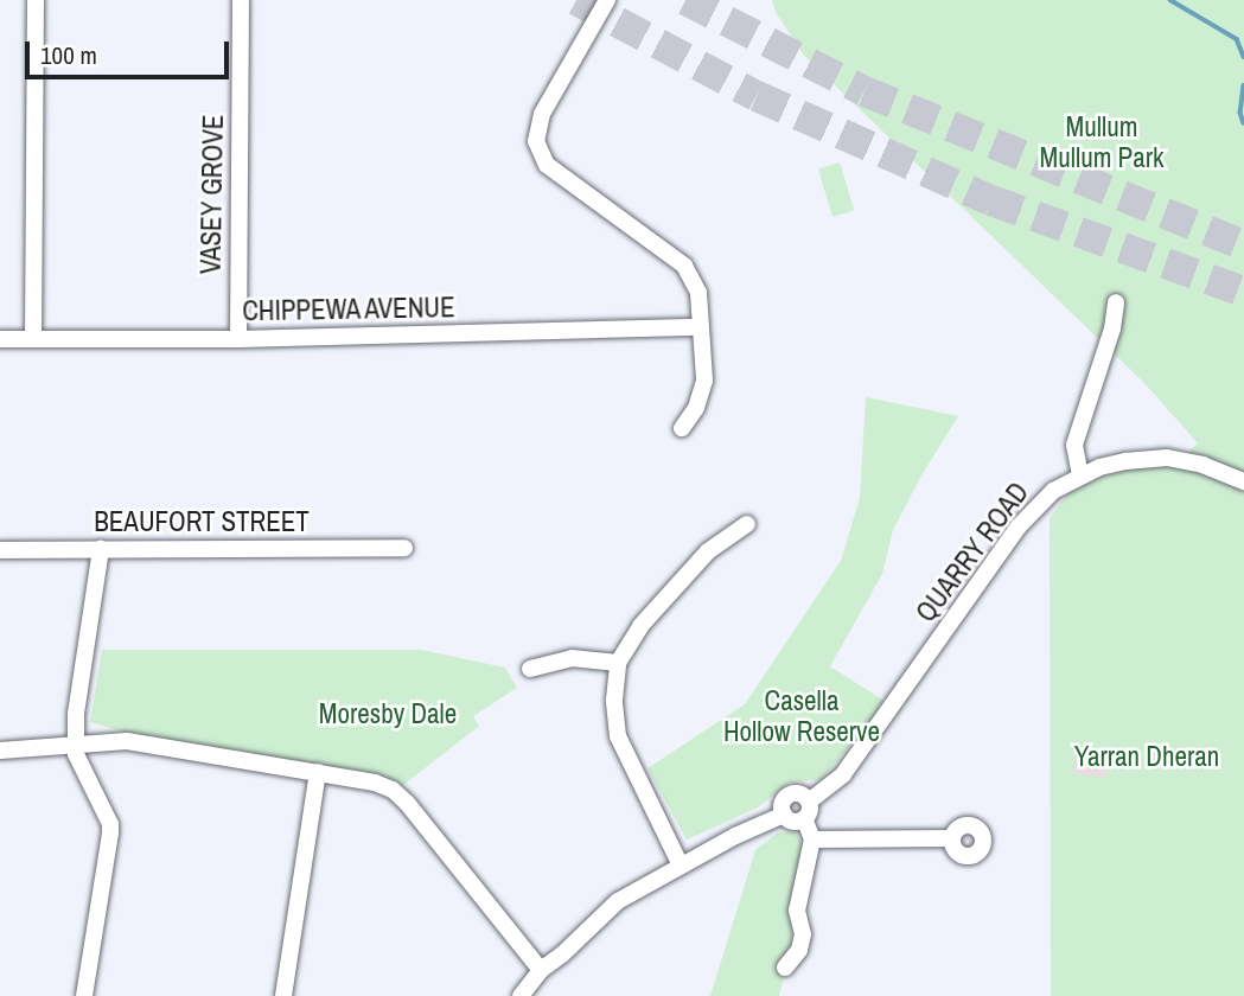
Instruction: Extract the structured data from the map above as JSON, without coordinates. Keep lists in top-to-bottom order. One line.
{"streets":{"street":["VASEY GROVE","CHIPPEWA AVENUE","BEAUFORT STREET","QUARRY ROAD"]},"crossings":[["VASEY GROVE","CHIPPEWA AVENUE"]],"parks":["Mullum Mullum Park","Casella Hollow Reserve","Moresby Dale","Yarran Dheran"],"scale_bar":"100 m"}
